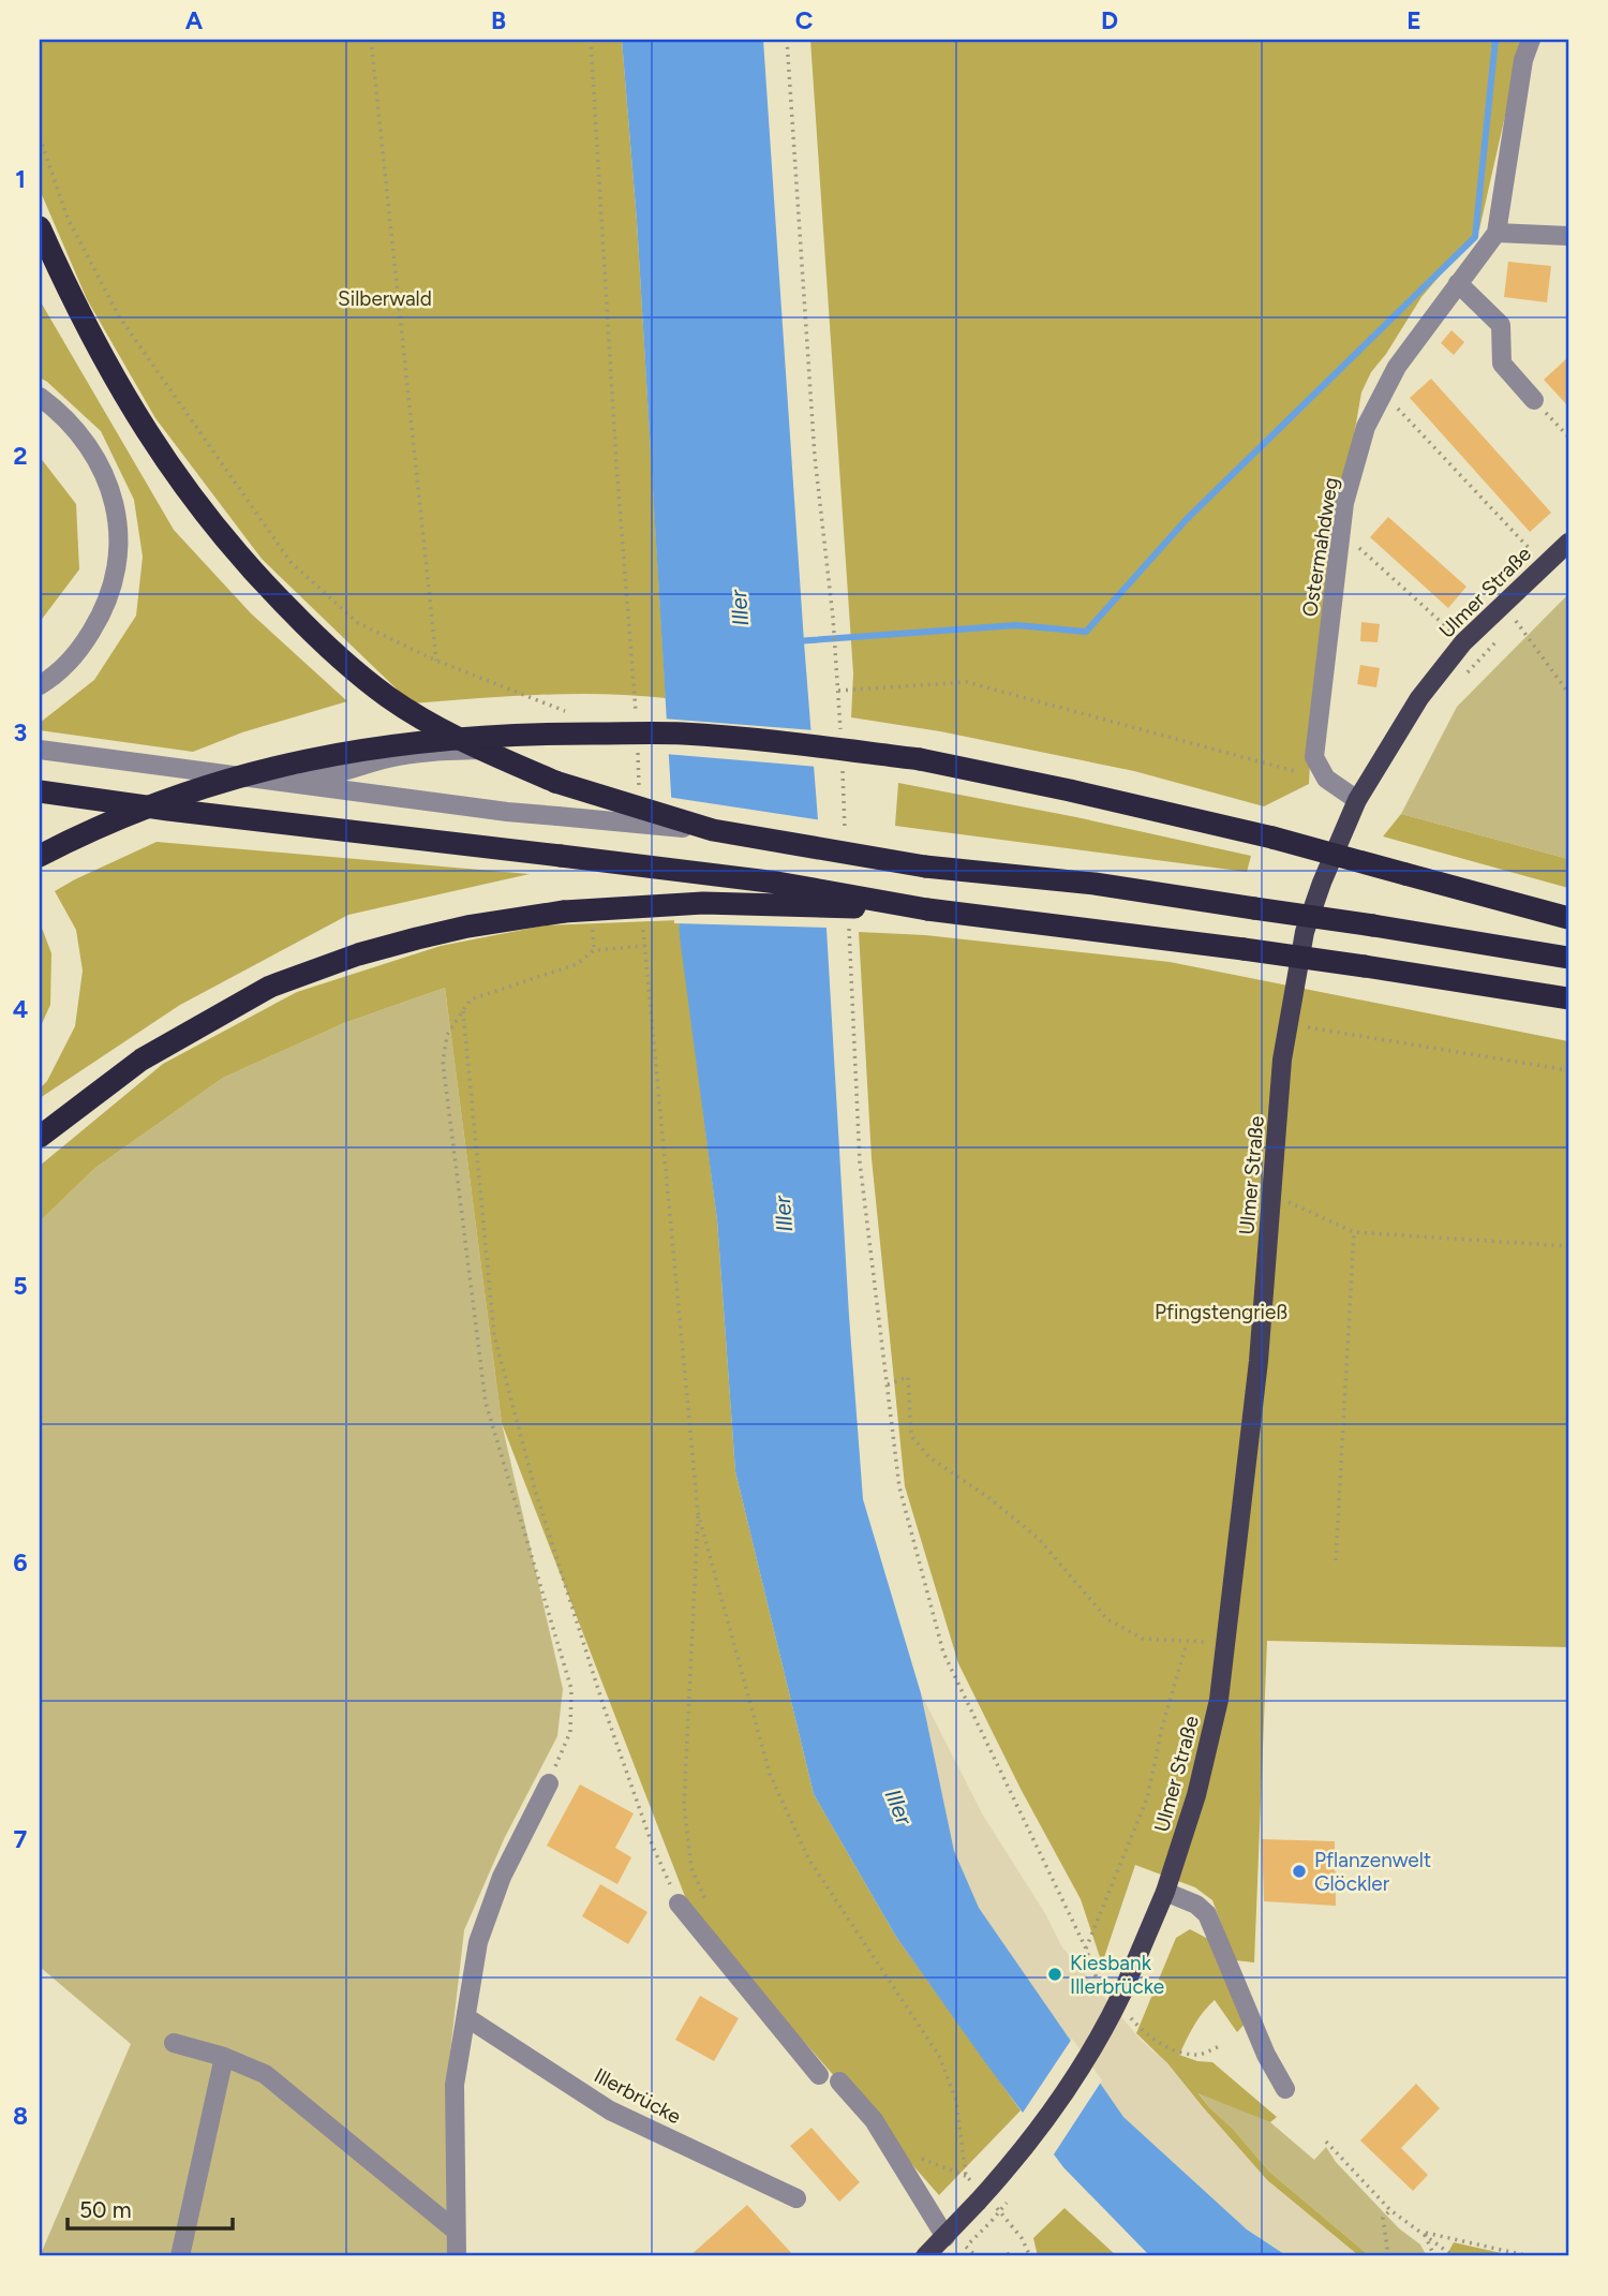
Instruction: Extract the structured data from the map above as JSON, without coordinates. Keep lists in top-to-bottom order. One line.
{"streets":{"main road":["Ulmer Straße"],"street":["Ostermahdweg","Illerbrücke"]},"water":["Iller"],"parks":["Silberwald","Pfingstengrieß"],"places":["Pflanzenwelt Glöckler","Kiesbank Illerbrücke"],"scale_bar":"50 m","grid":{"columns":["A","B","C","D","E"],"rows":["1","2","3","4","5","6","7","8"]}}
